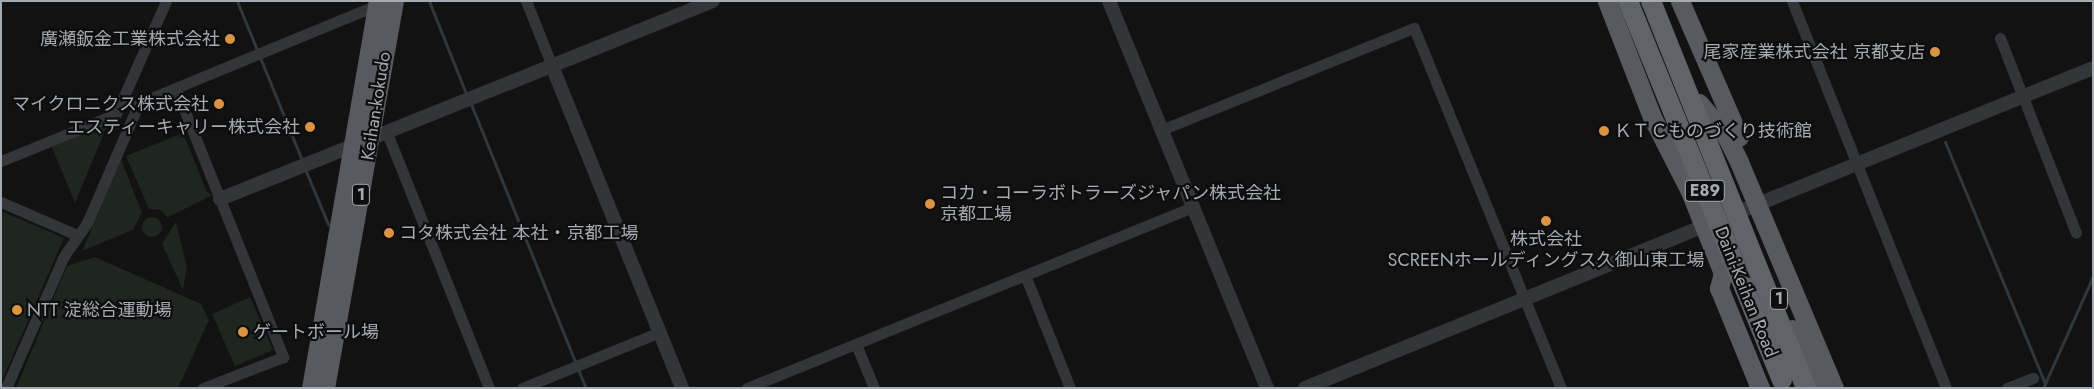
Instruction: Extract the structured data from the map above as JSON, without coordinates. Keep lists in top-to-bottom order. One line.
{"streets":{"highway":["Keihan-kokudo","E89","1","Daini-Keihan Road"]},"places":["廣瀬鈑金工業株式会社","尾家産業株式会社 京都支店","マイクロニクス株式会社","エスティーキャリー株式会社","ＫＴＣものづくり技術館","コカ・コーラボトラーズジャパン株式会社 京都工場","株式会社 SCREENホールディングス久御山東工場","コタ株式会社 本社・京都工場","NTT 淀総合運動場","ゲートボール場"]}
